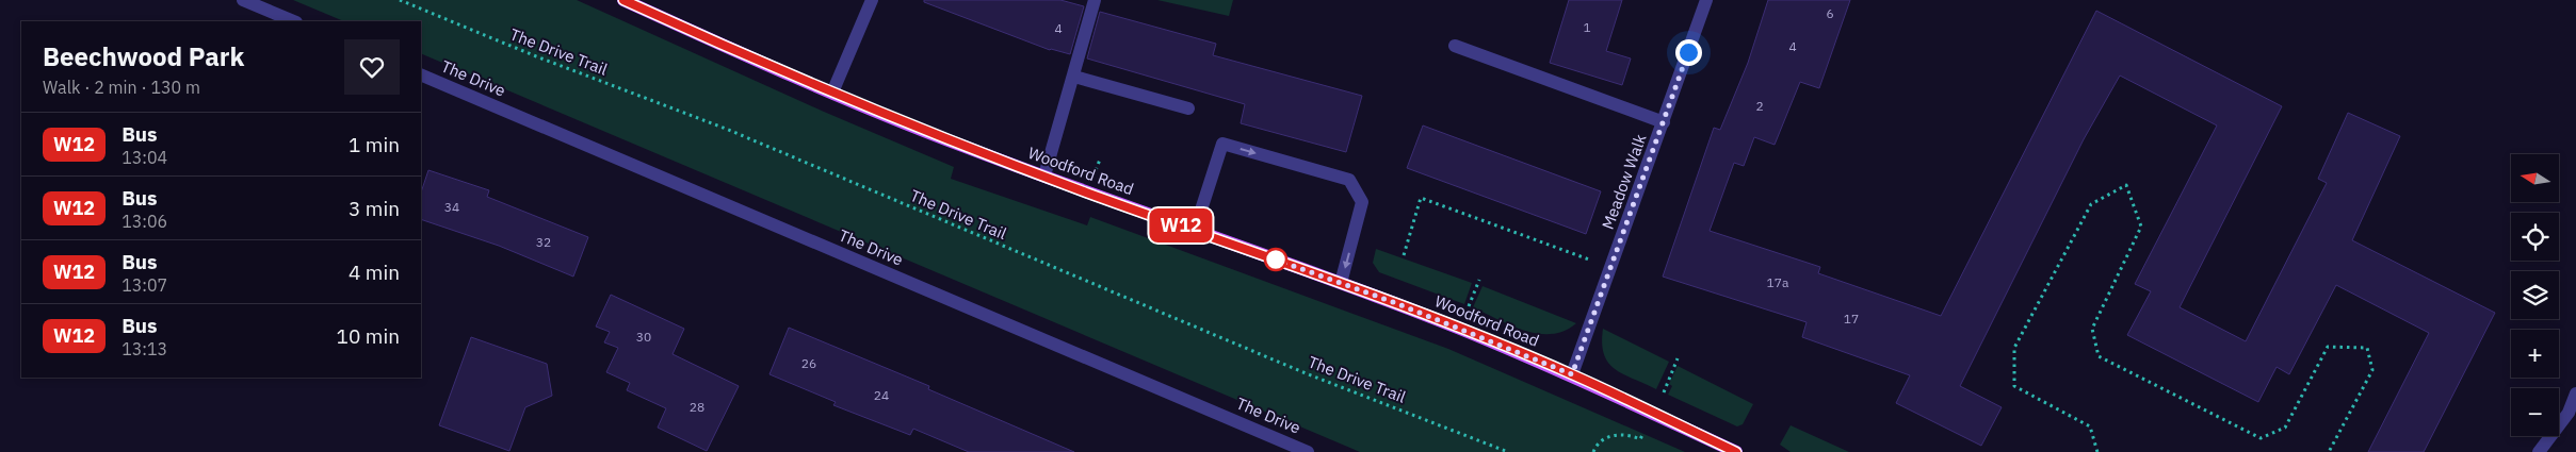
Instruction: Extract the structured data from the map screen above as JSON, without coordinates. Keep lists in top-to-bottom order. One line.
{"streets":{"main road":["Woodford Road"],"street":["The Drive","Meadow Walk"],"path":["The Drive Trail"]},"crossings":[["Woodford Road","Meadow Walk"]],"lines":["bus line W12"],"house_numbers":["6","1","4","4","2","34","32","17a","17","30","26","24","28"],"north":"left","page":{"on_map":"W12","heading":["Beechwood Park","Walk · 2 min · 130 m"],"list":[{"mark":"W12","name":"Bus","note":"13:04","value":"1 min"},{"mark":"W12","name":"Bus","note":"13:06","value":"3 min"},{"mark":"W12","name":"Bus","note":"13:07","value":"4 min"},{"mark":"W12","name":"Bus","note":"13:13","value":"10 min"}],"map_buttons":["+","−"]}}
